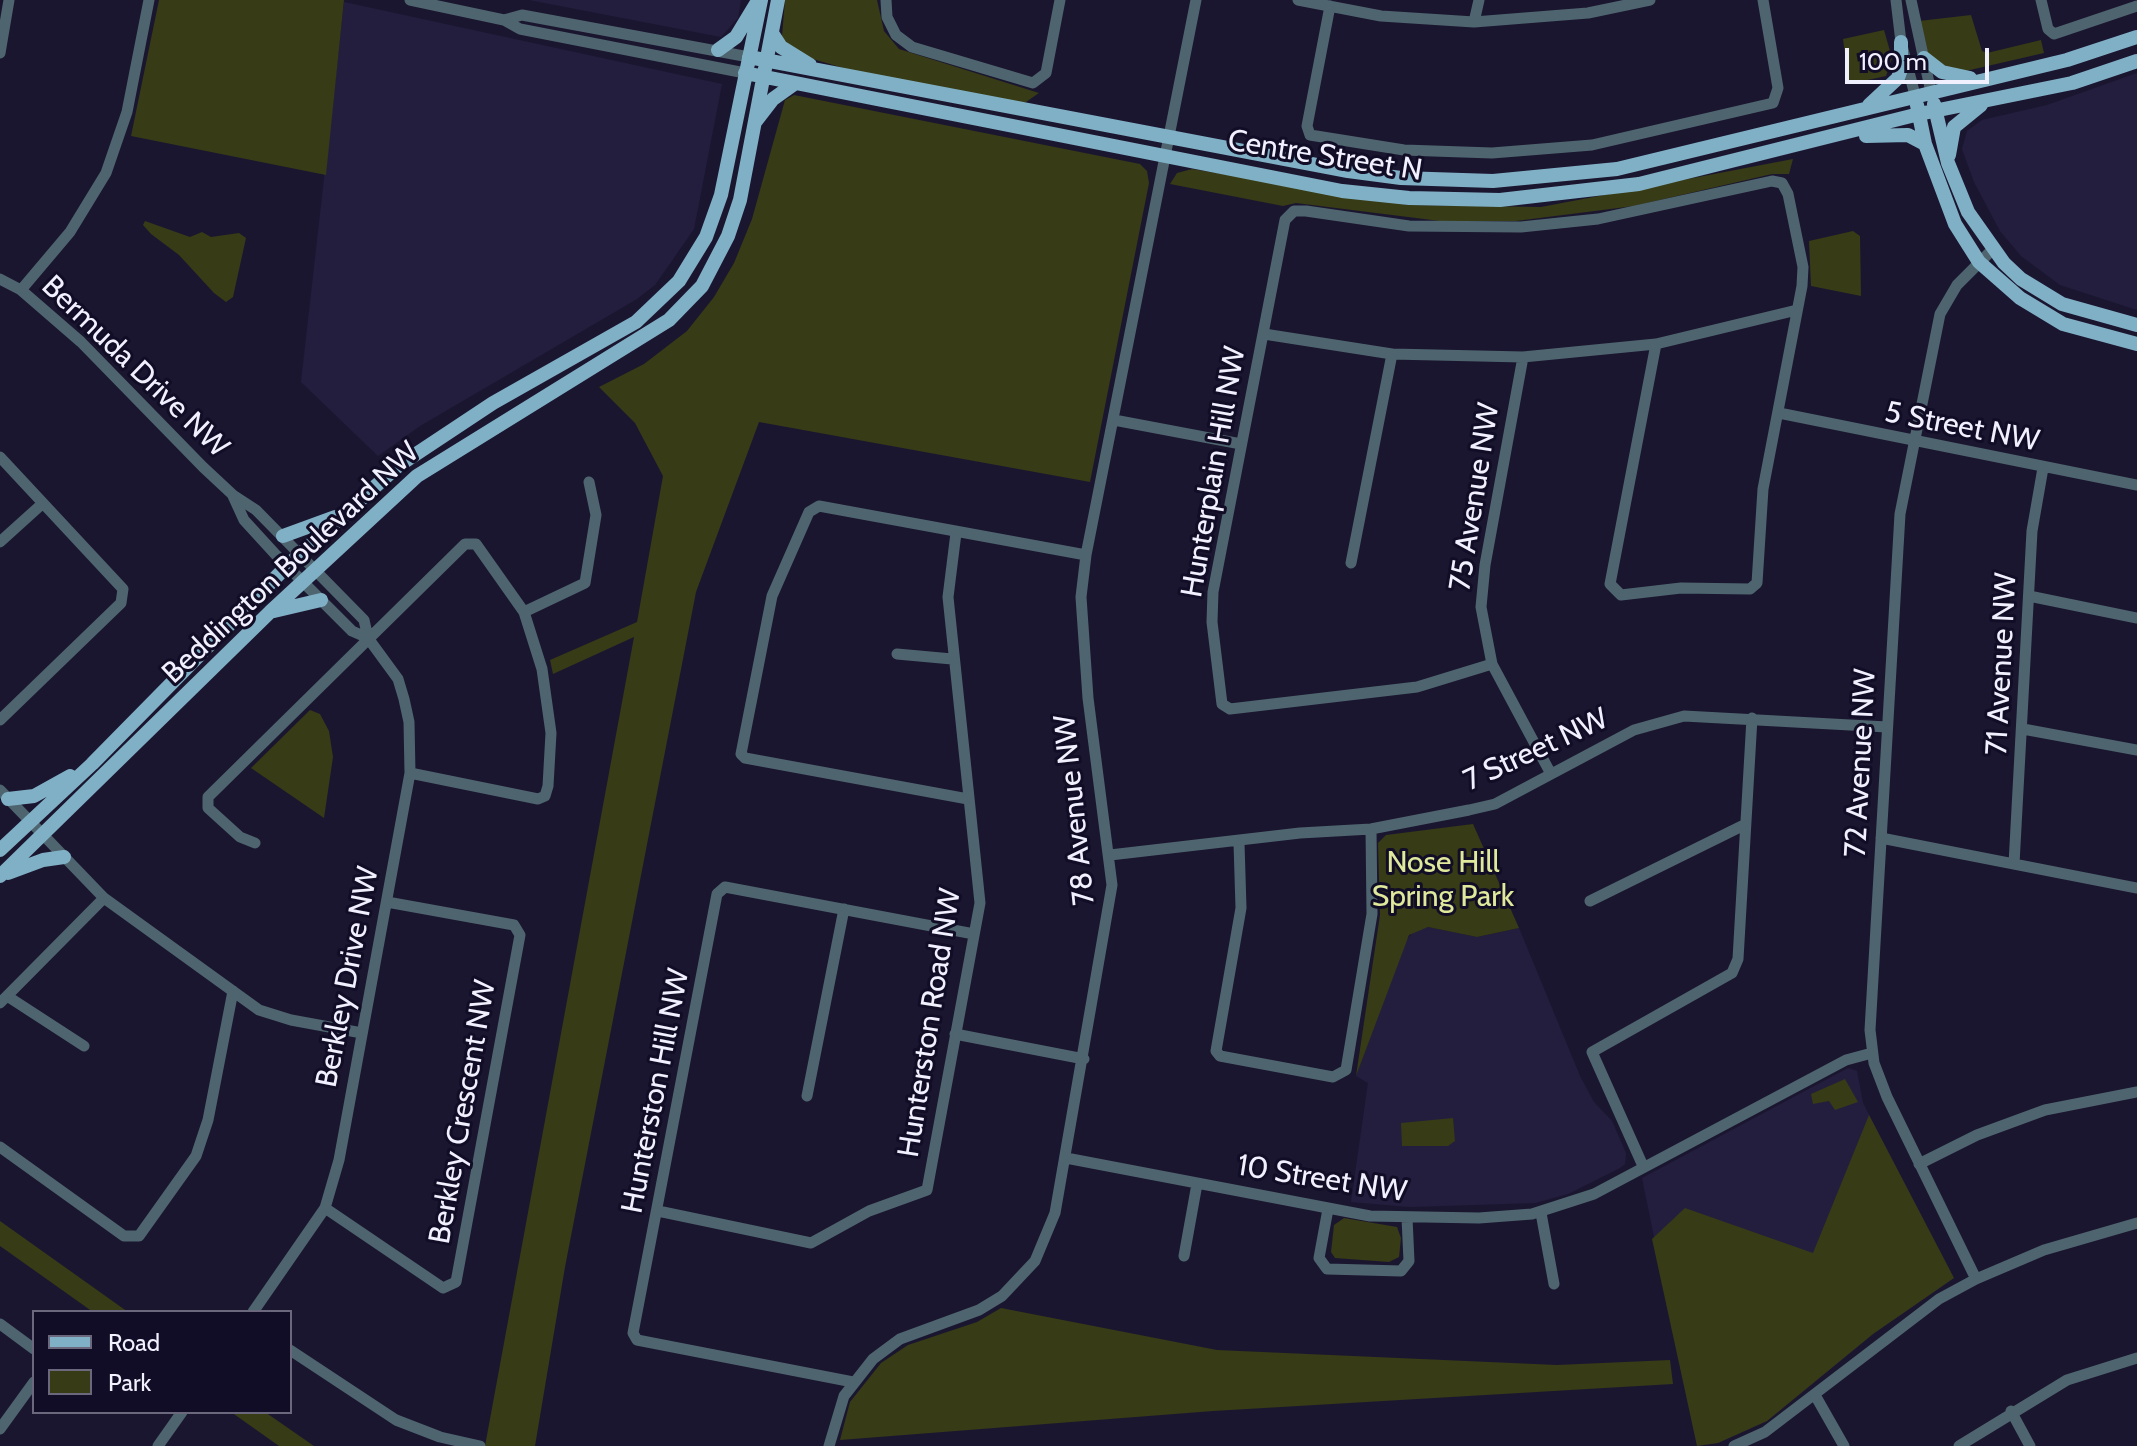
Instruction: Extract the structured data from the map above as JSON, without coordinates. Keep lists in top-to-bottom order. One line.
{"streets":{"main road":["Centre Street N","Beddington Boulevard NW"],"street":["Bermuda Drive NW","5 Street NW","Hunterplain Hill NW","75 Avenue NW","71 Avenue NW","7 Street NW","72 Avenue NW","78 Avenue NW","Berkley Drive NW","Hunterston Road NW","Hunterston Hill NW","Berkley Crescent NW","10 Street NW"]},"crossings":[["Centre Street N","Beddington Boulevard NW"],["Centre Street N","78 Avenue NW"],["Bermuda Drive NW","Beddington Boulevard NW"],["Bermuda Drive NW","Berkley Drive NW"],["5 Street NW","71 Avenue NW"],["5 Street NW","72 Avenue NW"],["Hunterplain Hill NW","75 Avenue NW"],["75 Avenue NW","7 Street NW"],["Beddington Boulevard NW","Berkley Drive NW"],["7 Street NW","72 Avenue NW"],["7 Street NW","78 Avenue NW"],["72 Avenue NW","10 Street NW"],["78 Avenue NW","Hunterston Hill NW"],["78 Avenue NW","10 Street NW"],["Berkley Drive NW","Berkley Crescent NW"],["Hunterston Road NW","Hunterston Hill NW"]],"parks":["Nose Hill Spring Park"],"legend":["Road","Park"],"scale_bar":"100 m"}
